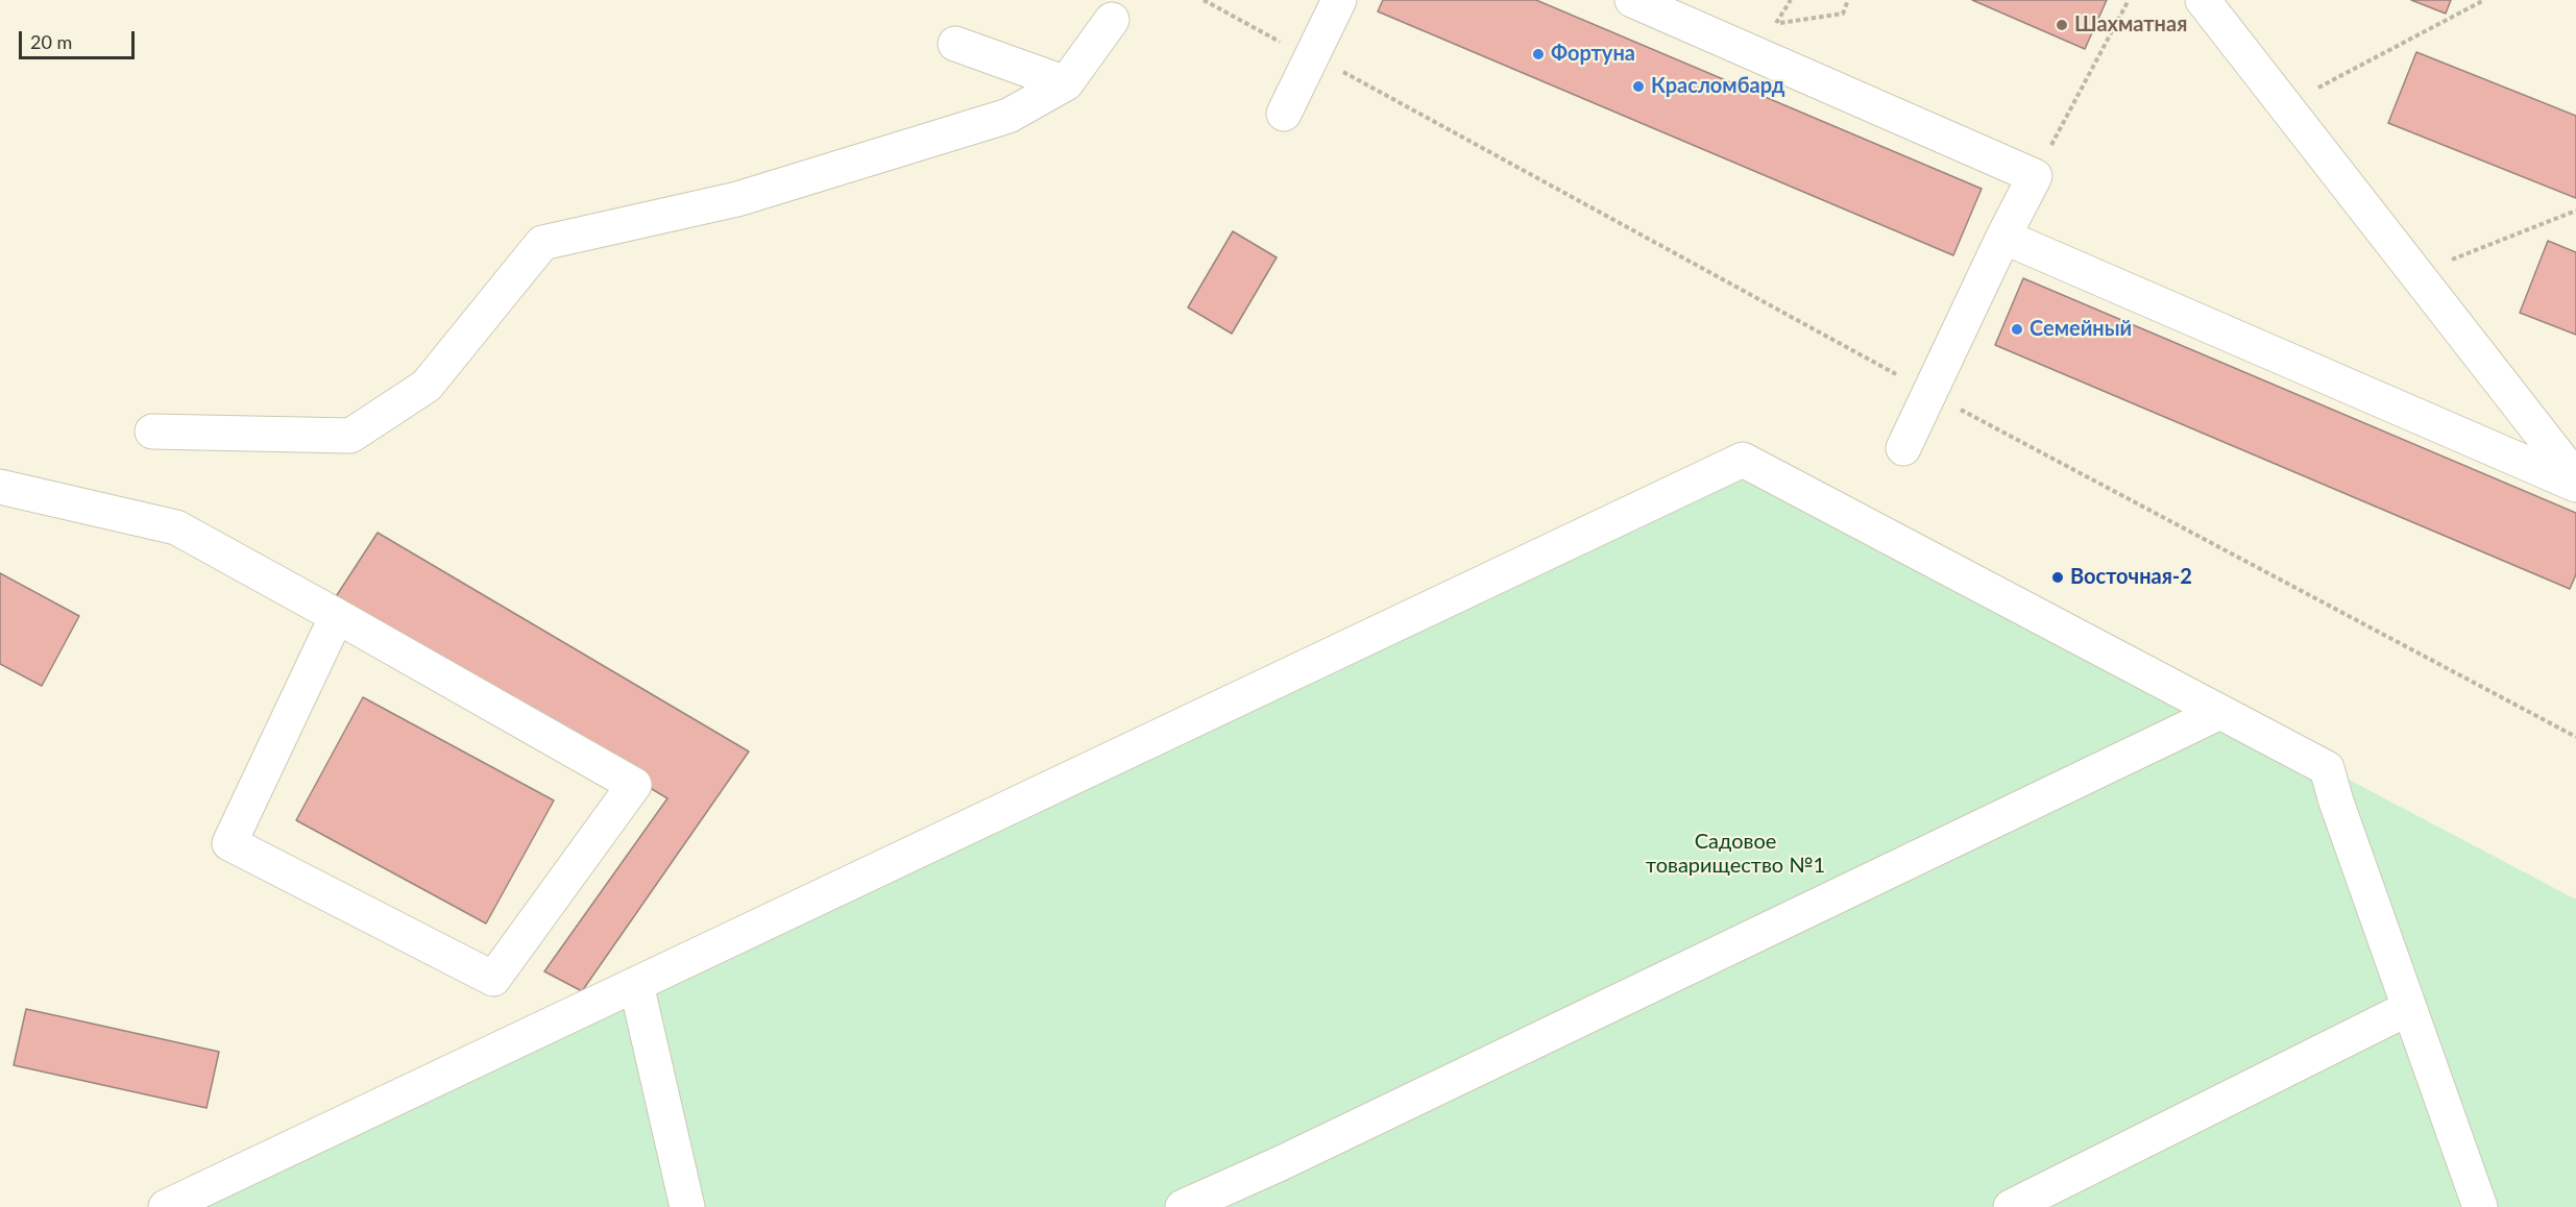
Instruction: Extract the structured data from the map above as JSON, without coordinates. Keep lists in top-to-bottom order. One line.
{"parks":["Садовое товарищество №1"],"places":["Шахматная","Фортуна","Красломбард","Семейный","Восточная-2"],"scale_bar":"20 m"}
